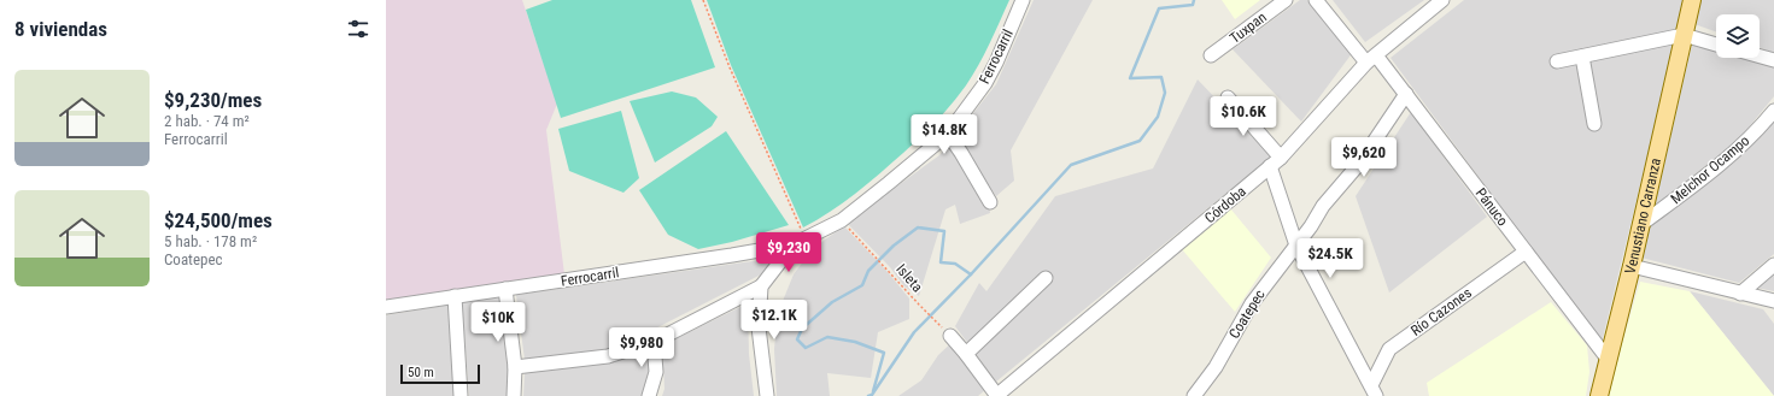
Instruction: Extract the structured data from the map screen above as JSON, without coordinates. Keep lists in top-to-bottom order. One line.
{"streets":{"main road":["Venustiano Carranza"],"street":["Tuxpan","Ferrocarril","Melchor Ocampo","Córdoba","Pánuco","Río Cazones","Coatepec"],"path":["Isleta"]},"crossings":[["Ferrocarril","Isleta"],["Melchor Ocampo","Venustiano Carranza"],["Córdoba","Pánuco"],["Córdoba","Isleta"],["Pánuco","Venustiano Carranza"],["Pánuco","Río Cazones"],["Pánuco","Coatepec"]],"scale_bar":"50 m","page":{"heading":"8 viviendas","list":[{"name":"$9,230/mes","note":"2 hab. · 74 m² · Ferrocarril"},{"name":"$24,500/mes","note":"5 hab. · 178 m² · Coatepec"}],"price":["$10.6K","$14.8K","$9,620","$9,230","$24.5K","$12.1K","$10K","$9,980"],"scale":"50 m"}}
